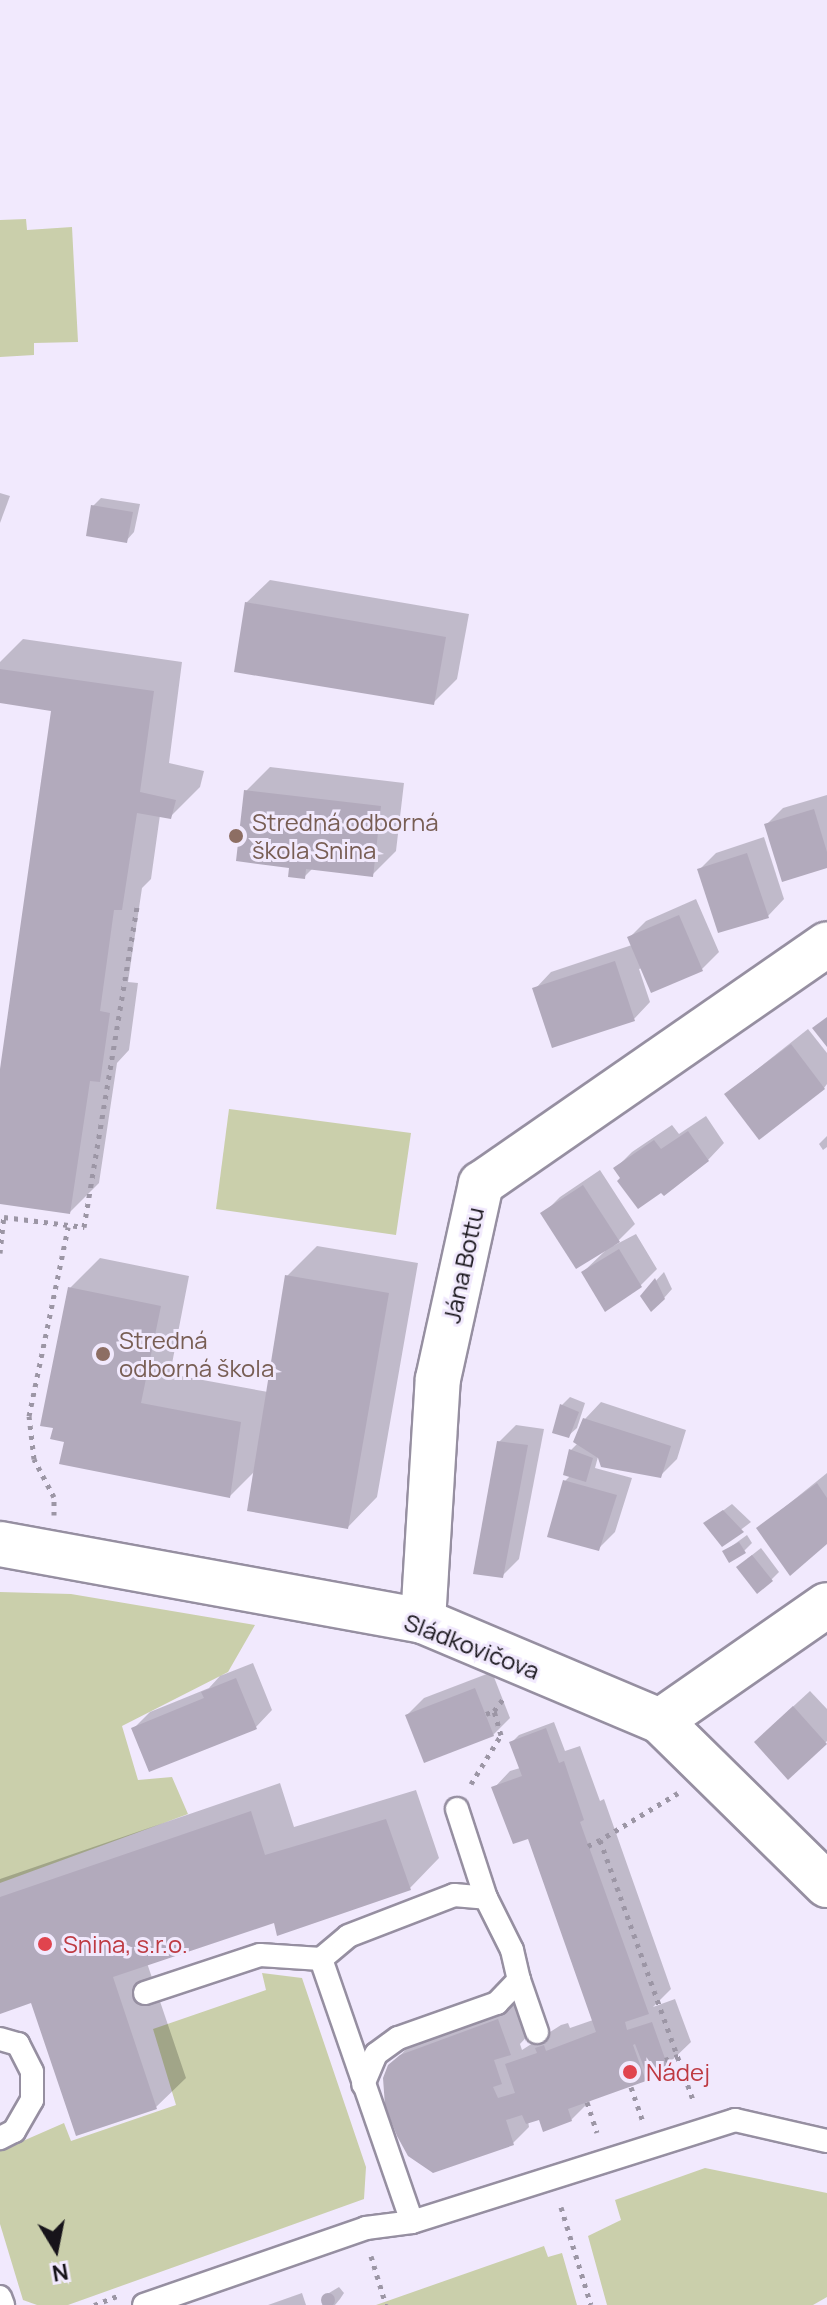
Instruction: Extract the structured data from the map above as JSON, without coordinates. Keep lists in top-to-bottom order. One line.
{"streets":{"street":["Jána Bottu","Sládkovičova"]},"crossings":[["Jána Bottu","Sládkovičova"]],"places":["Stredná odborná škola Snina","Stredná odborná škola","Snina, s.r.o.","Nádej"],"north":"bottom"}
